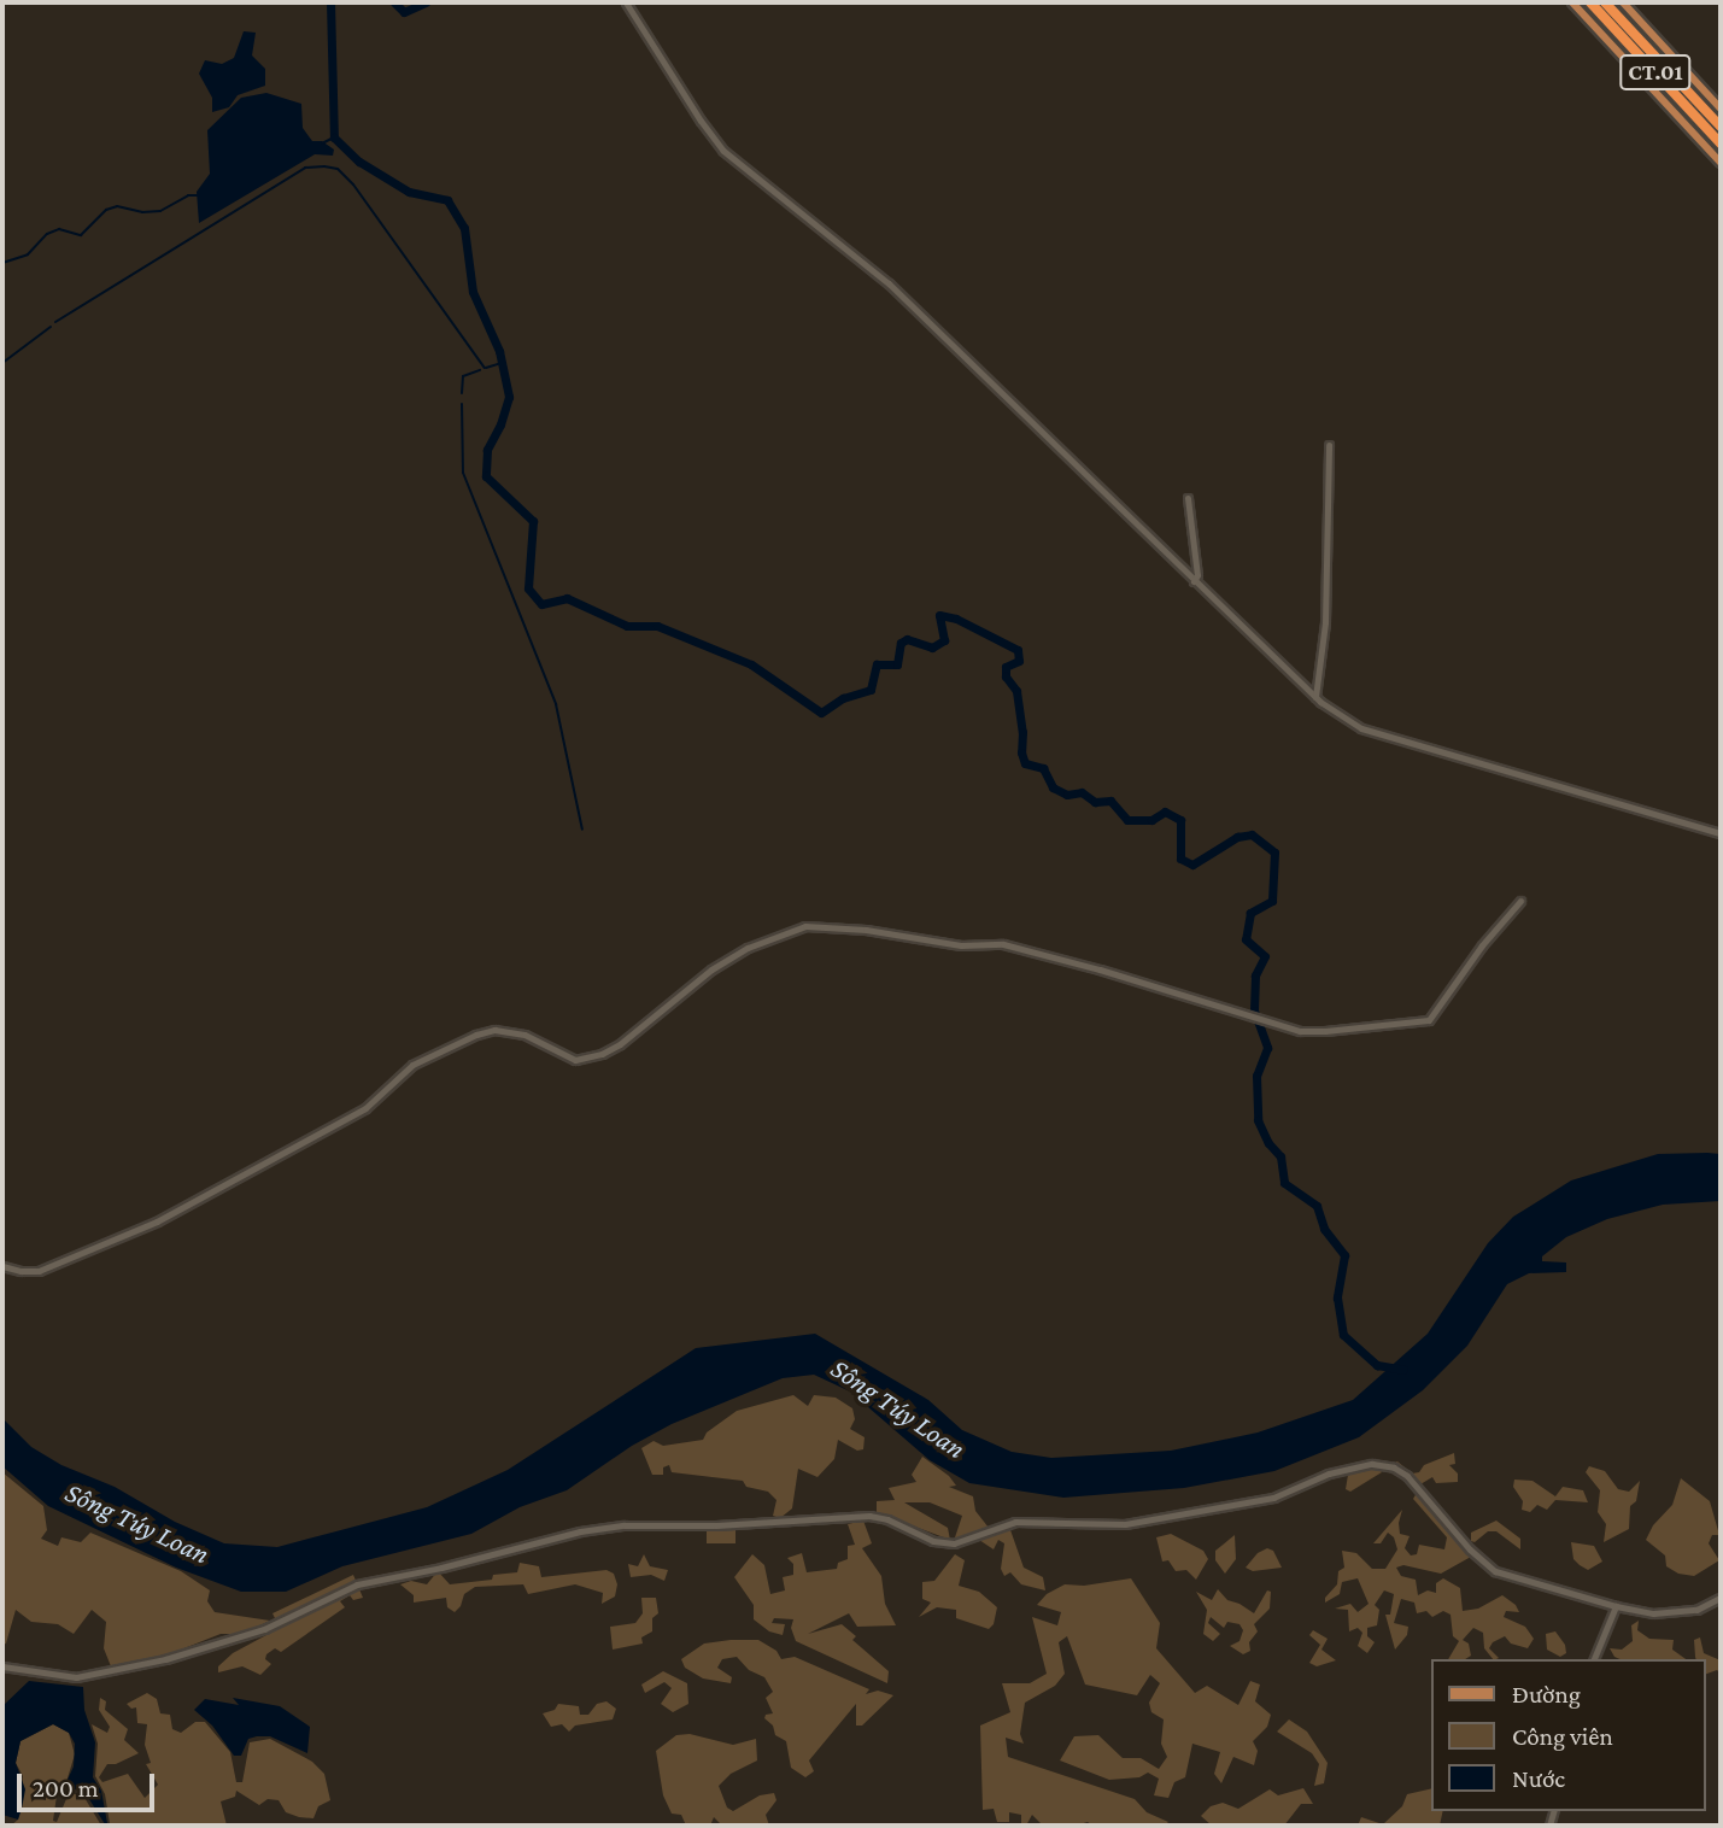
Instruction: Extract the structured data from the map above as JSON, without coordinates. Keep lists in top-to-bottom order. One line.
{"streets":{"highway":["CT.01"]},"water":["Sông Túy Loan"],"legend":["Đường","Công viên","Nước"],"scale_bar":"200 m"}
